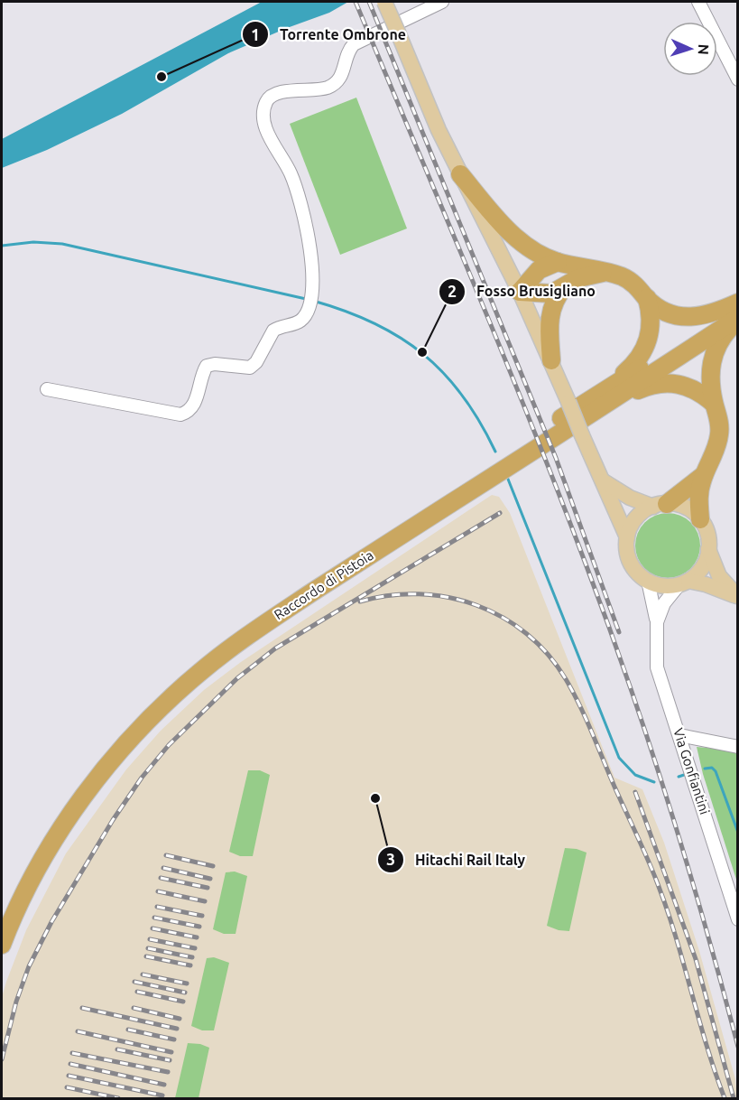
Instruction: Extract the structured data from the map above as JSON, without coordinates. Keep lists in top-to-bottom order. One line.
{"streets":{"highway":["Raccordo di Pistoia"],"street":["Via Gonfiantini"]},"places":["Torrente Ombrone","Fosso Brusigliano","Hitachi Rail Italy"],"north":"right"}
